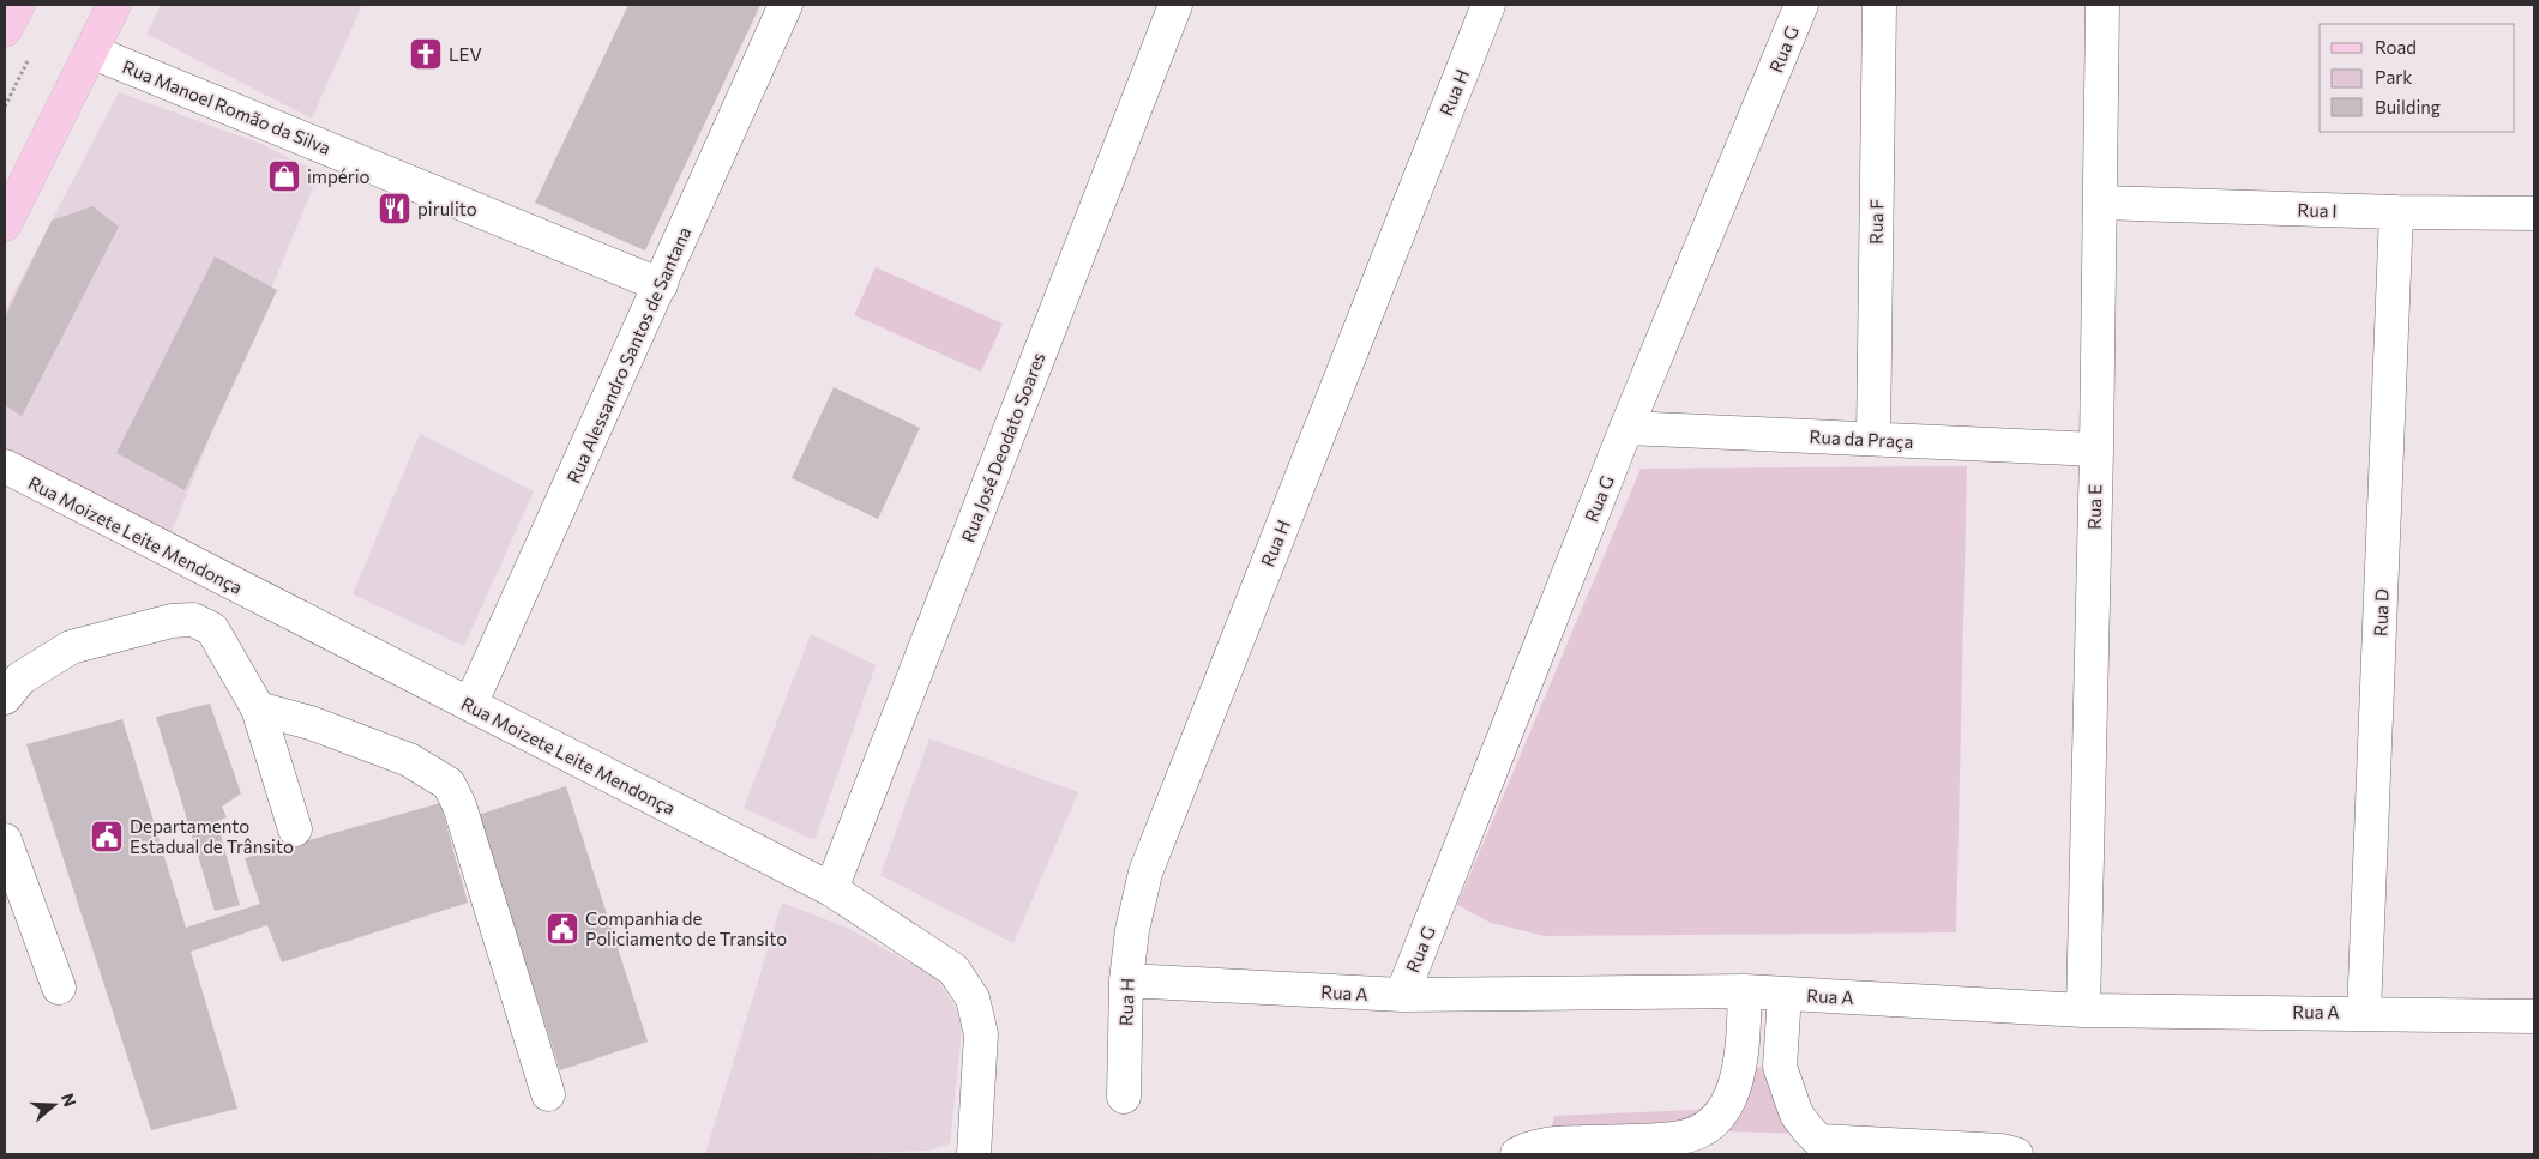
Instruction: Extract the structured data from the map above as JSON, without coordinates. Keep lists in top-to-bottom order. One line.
{"streets":{"street":["Rua G","Rua H","Rua Manoel Romão da Silva","Rua I","Rua F","Rua Alessandro Santos de Santana","Rua da Praça","Rua José Deodato Soares","Rua E","Rua Moizete Leite Mendonça","Rua D","Rua A"]},"crossings":[["Rua G","Rua da Praça"],["Rua G","Rua A"],["Rua H","Rua A"],["Rua Manoel Romão da Silva","Rua Alessandro Santos de Santana"],["Rua I","Rua E"],["Rua I","Rua D"],["Rua F","Rua da Praça"],["Rua Alessandro Santos de Santana","Rua Moizete Leite Mendonça"],["Rua da Praça","Rua E"],["Rua José Deodato Soares","Rua Moizete Leite Mendonça"],["Rua E","Rua A"],["Rua D","Rua A"]],"places":{"church":["LEV"],"shop":["império"],"restaurant":["pirulito"],"public building":["Departamento Estadual de Trânsito","Companhia de Policiamento de Transito"]},"legend":["Road","Park","Building"],"north":"right"}
